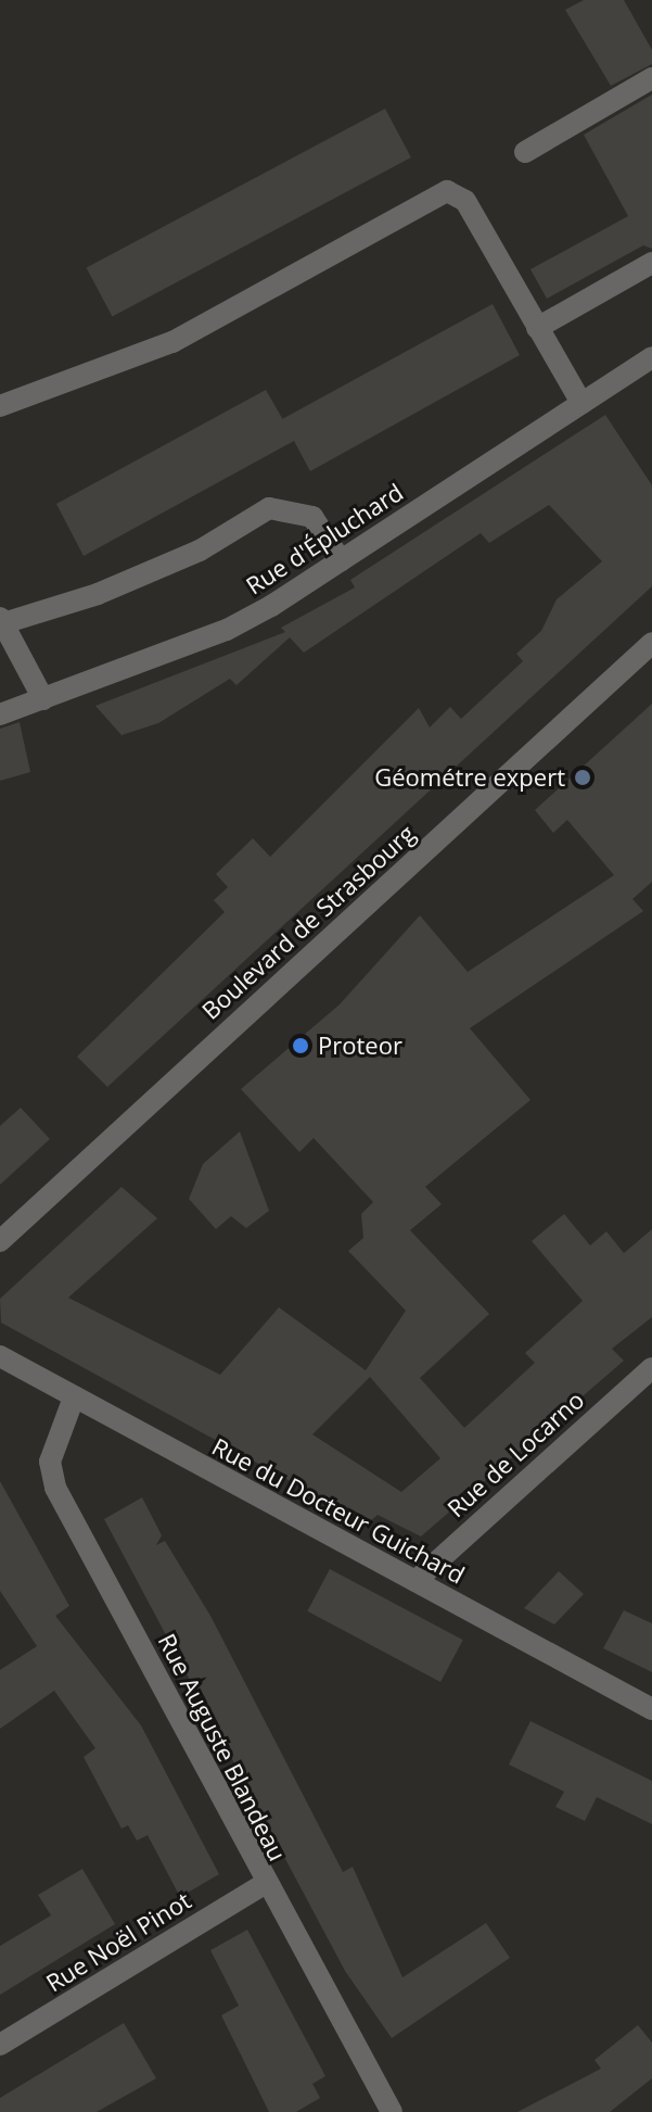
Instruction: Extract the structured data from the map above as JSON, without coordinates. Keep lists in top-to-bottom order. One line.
{"streets":{"street":["Rue d'Épluchard","Boulevard de Strasbourg","Rue de Locarno","Rue du Docteur Guichard","Rue Auguste Blandeau","Rue Noël Pinot"]},"crossings":[["Rue de Locarno","Rue du Docteur Guichard"],["Rue du Docteur Guichard","Rue Auguste Blandeau"],["Rue Auguste Blandeau","Rue Noël Pinot"]],"places":["Géométre expert","Proteor"]}
